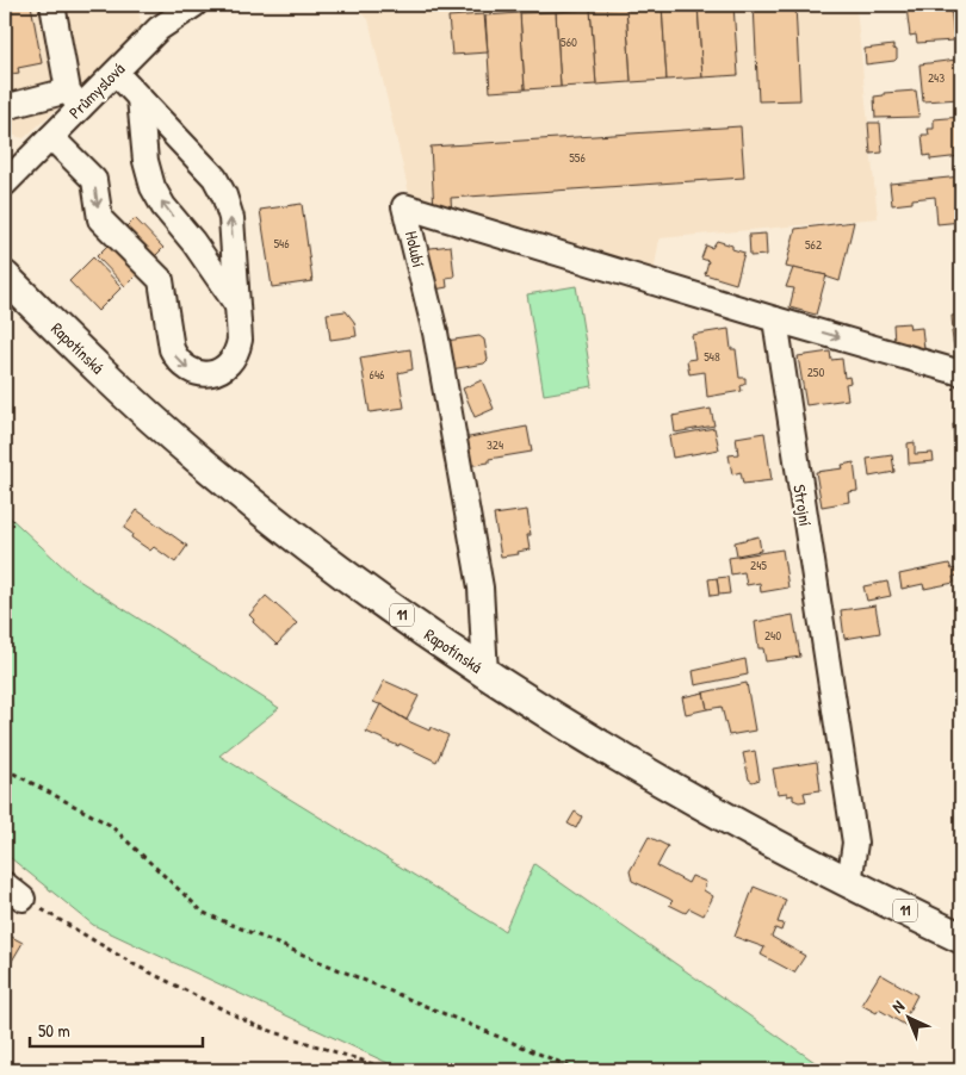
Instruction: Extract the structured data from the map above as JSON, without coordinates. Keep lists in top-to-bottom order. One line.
{"streets":{"main road":["Rapotínská","11"],"street":["Průmyslová","Holubí","Strojní"]},"crossings":[["Holubí","Rapotínská"],["Holubí","Strojní"],["Rapotínská","Strojní"]],"house_numbers":["560","243","556","546","562","548","250","646","324","245","240"],"scale_bar":"50 m","north":"top left"}
